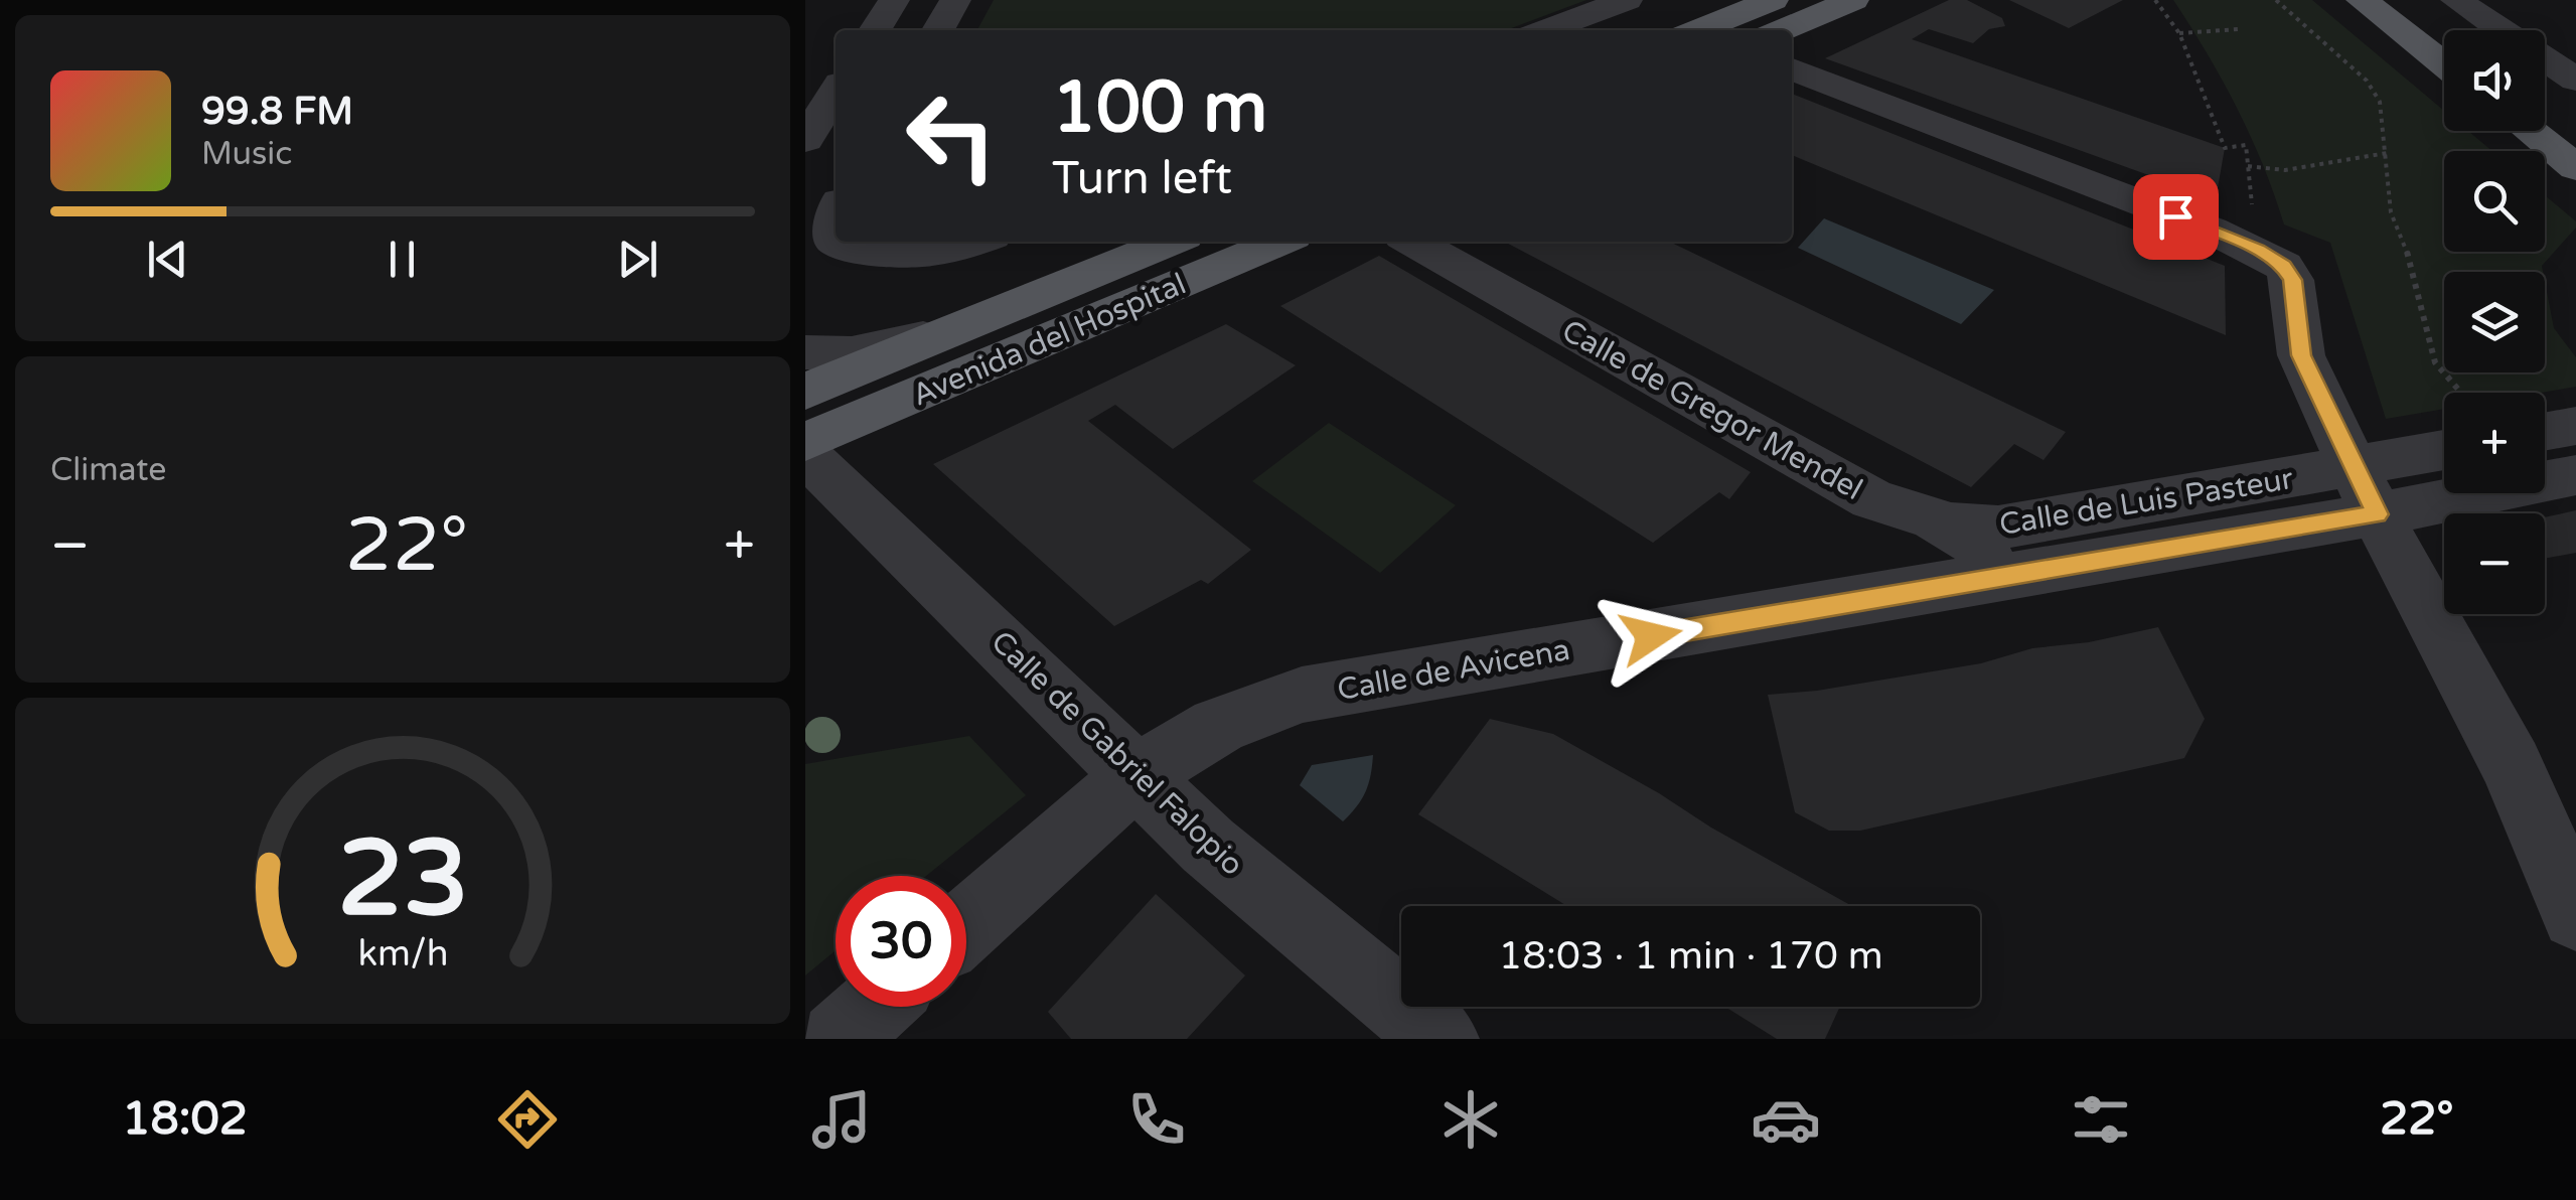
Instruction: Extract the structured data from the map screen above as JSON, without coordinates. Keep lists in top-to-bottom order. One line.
{"streets":{"main road":["Avenida del Hospital"],"street":["Calle de Gregor Mendel","Calle de Luis Pasteur","Calle de Avicena","Calle de Gabriel Falopio"]},"crossings":[["Calle de Gregor Mendel","Calle de Luis Pasteur"],["Calle de Gregor Mendel","Calle de Avicena"],["Calle de Luis Pasteur","Calle de Avicena"],["Calle de Avicena","Calle de Gabriel Falopio"]],"page":{"map_buttons":["+","−"],"turn":["100 m","Turn left"],"song":["99.8 FM","Music"],"tile":"Climate","heat":["−","22°","+"],"limit":"30","trip":"18:03 · 1 min · 170 m","tabs":["18:02","22°"],"gauge":["23","km/h"]}}
